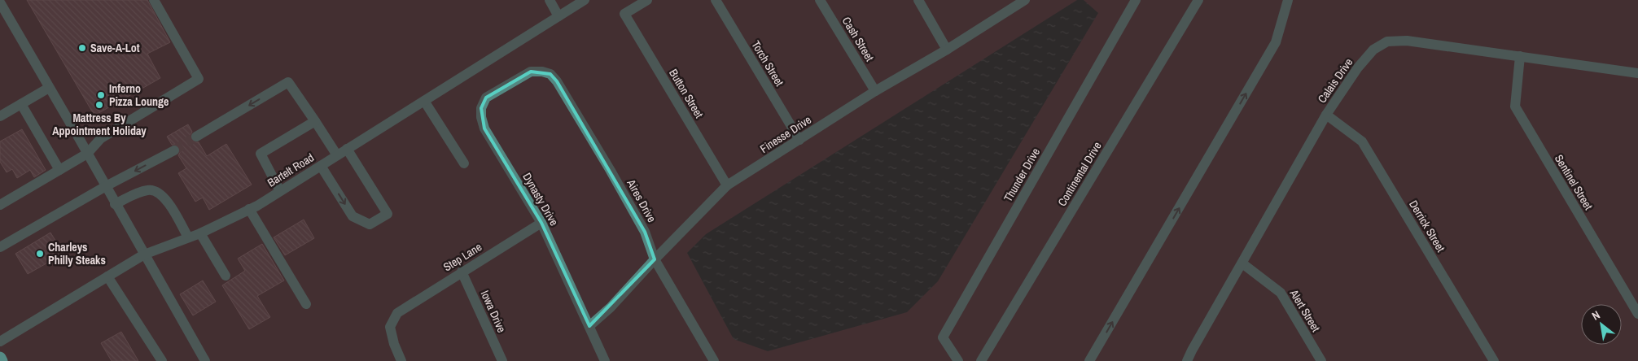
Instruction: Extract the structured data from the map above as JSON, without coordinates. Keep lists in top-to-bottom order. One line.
{"streets":{"street":["Cash Street","Torch Street","Calais Drive","Button Street","Finesse Drive","Bartelt Road","Continental Drive","Thunder Drive","Sentinel Street","Dynasty Drive","Aires Drive","Derrick Street","Step Lane","Alert Street","Iowa Drive"]},"crossings":[["Cash Street","Finesse Drive"],["Torch Street","Finesse Drive"],["Calais Drive","Sentinel Street"],["Calais Drive","Derrick Street"],["Calais Drive","Alert Street"],["Button Street","Finesse Drive"],["Finesse Drive","Dynasty Drive"],["Finesse Drive","Aires Drive"],["Dynasty Drive","Aires Drive"],["Dynasty Drive","Step Lane"],["Step Lane","Iowa Drive"]],"places":["Save-A-Lot","Inferno Pizza Lounge","Mattress By Appointment Holiday","Charleys Philly Steaks"],"north":"top left"}
